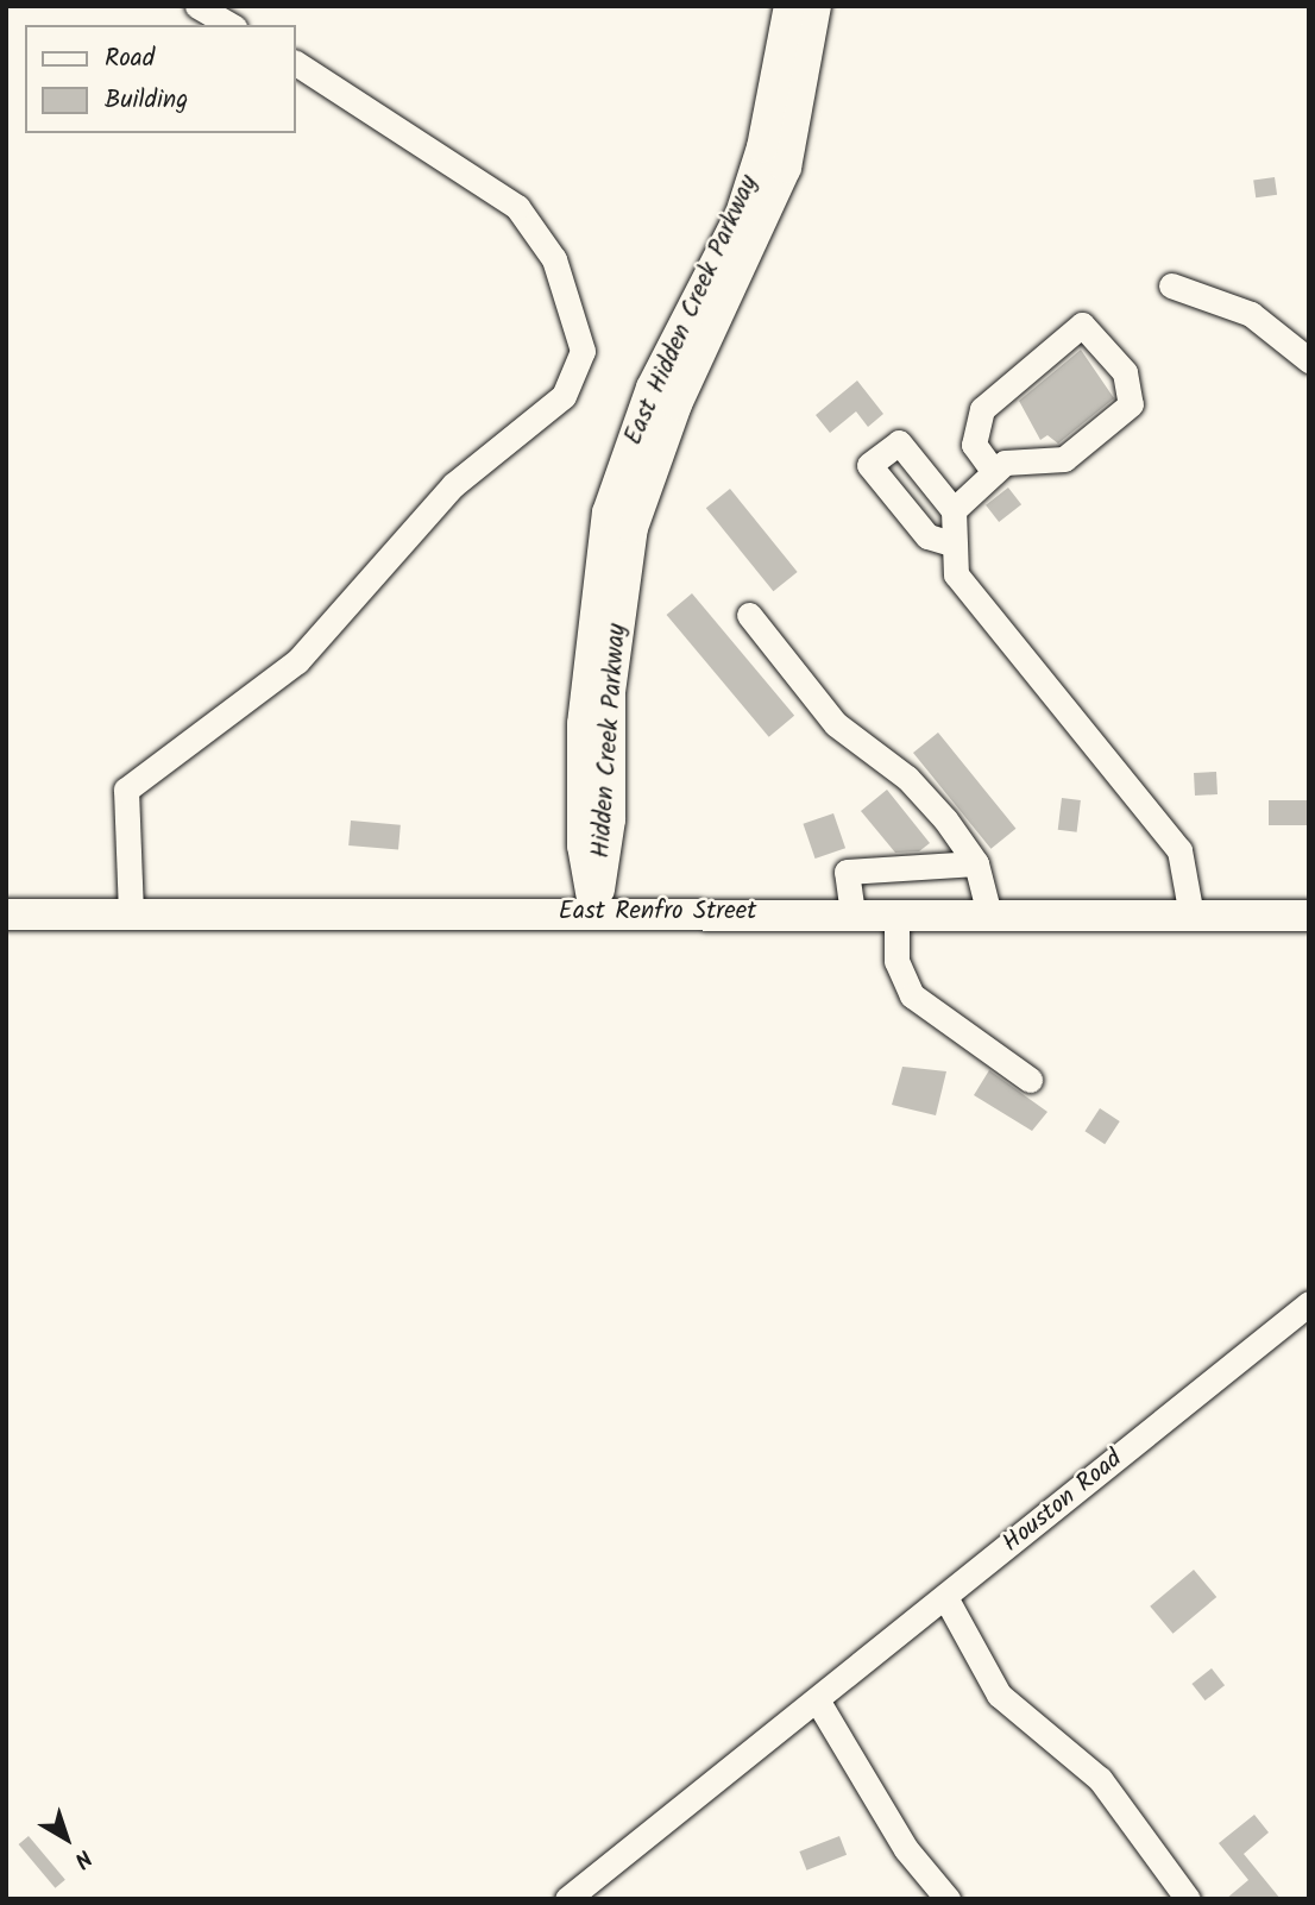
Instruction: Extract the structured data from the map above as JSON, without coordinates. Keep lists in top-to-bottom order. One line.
{"streets":{"main road":["East Hidden Creek Parkway","Hidden Creek Parkway","East Renfro Street"],"street":["Houston Road"]},"crossings":[["East Hidden Creek Parkway","Hidden Creek Parkway"],["Hidden Creek Parkway","East Renfro Street"]],"legend":["Road","Building"],"north":"bottom right"}
